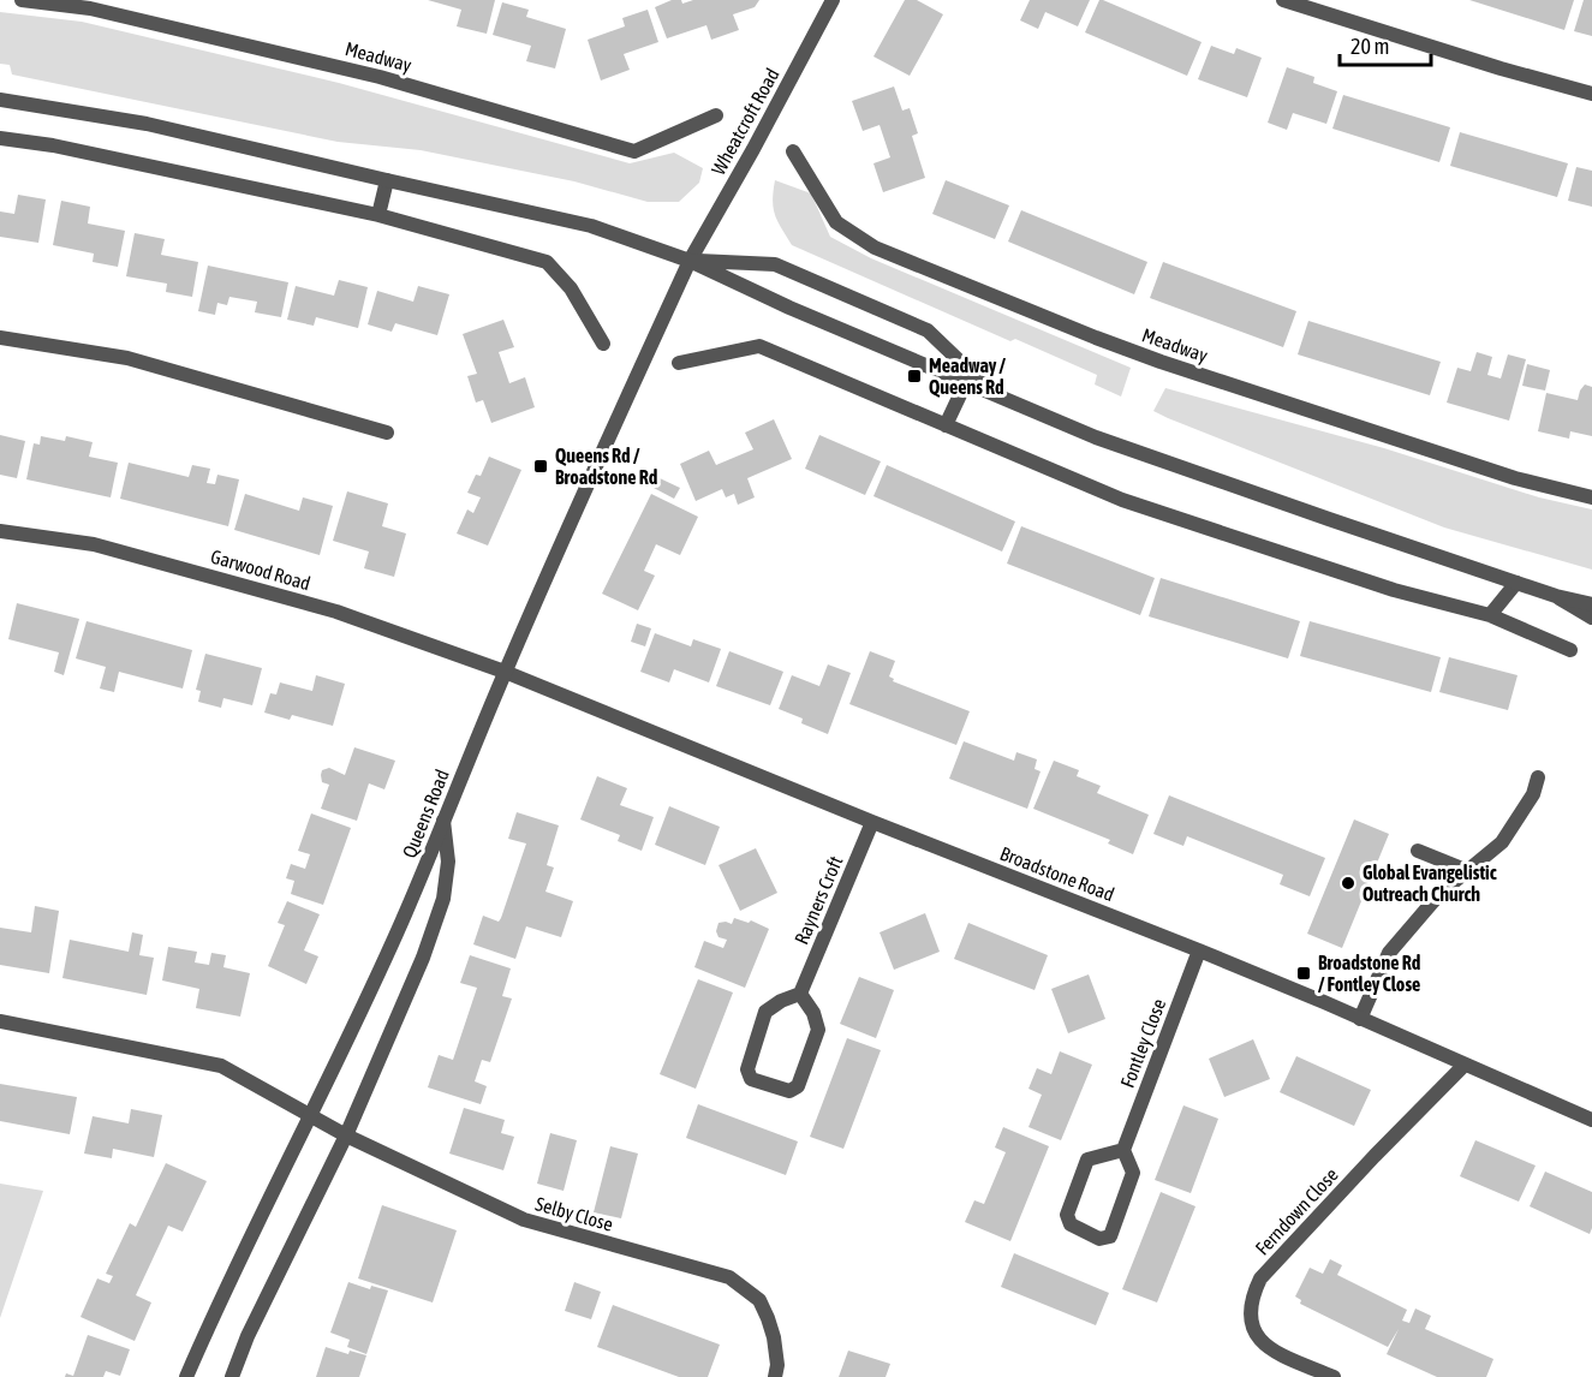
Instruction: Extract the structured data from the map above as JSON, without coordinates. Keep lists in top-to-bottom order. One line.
{"streets":{"street":["Meadway","Wheatcroft Road","Garwood Road","Queens Road","Broadstone Road","Rayners Croft","Fontley Close","Ferndown Close","Selby Close"]},"crossings":[["Wheatcroft Road","Queens Road"],["Garwood Road","Queens Road"],["Garwood Road","Broadstone Road"],["Queens Road","Broadstone Road"],["Queens Road","Selby Close"],["Broadstone Road","Rayners Croft"],["Broadstone Road","Fontley Close"],["Broadstone Road","Ferndown Close"]],"places":{"transit":["Meadway / Queens Rd","Queens Rd / Broadstone Rd","Broadstone Rd / Fontley Close"],"other":["Global Evangelistic Outreach Church"]},"scale_bar":"20 m"}
